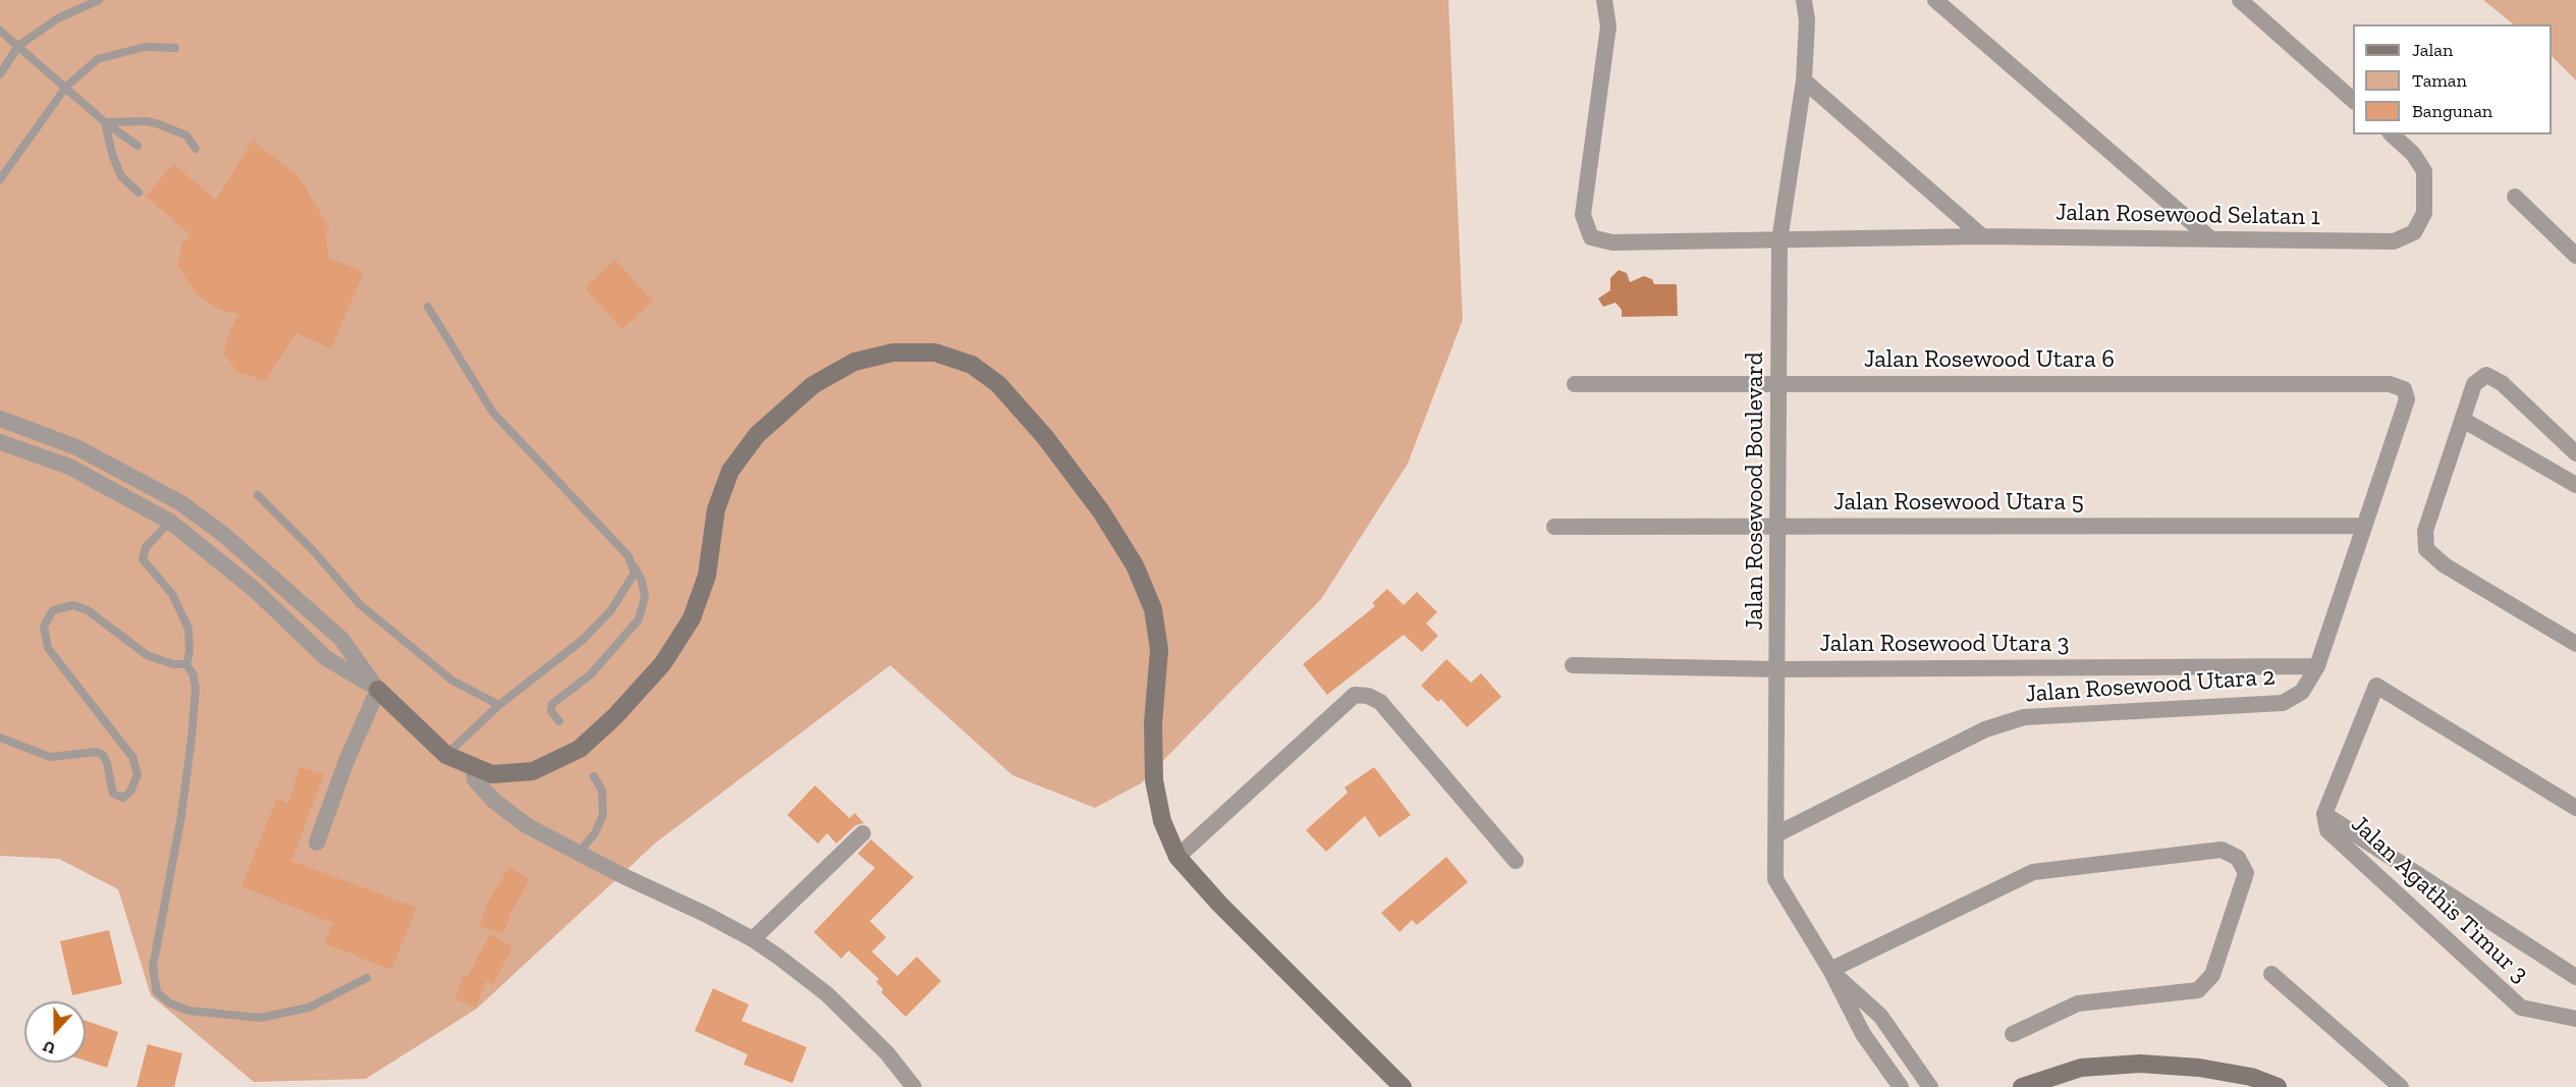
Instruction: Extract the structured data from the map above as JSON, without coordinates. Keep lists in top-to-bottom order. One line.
{"streets":{"street":["Jalan Rosewood Selatan 1","Jalan Rosewood Utara 6","Jalan Rosewood Boulevard","Jalan Rosewood Utara 5","Jalan Rosewood Utara 3","Jalan Rosewood Utara 2","Jalan Agathis Timur 3"]},"crossings":[["Jalan Rosewood Selatan 1","Jalan Rosewood Boulevard"],["Jalan Rosewood Utara 6","Jalan Rosewood Boulevard"],["Jalan Rosewood Utara 6","Jalan Rosewood Utara 2"],["Jalan Rosewood Boulevard","Jalan Rosewood Utara 5"],["Jalan Rosewood Boulevard","Jalan Rosewood Utara 3"],["Jalan Rosewood Boulevard","Jalan Rosewood Utara 2"],["Jalan Rosewood Utara 5","Jalan Rosewood Utara 2"],["Jalan Rosewood Utara 3","Jalan Rosewood Utara 2"]],"legend":["Jalan","Taman","Bangunan"],"north":"bottom"}
